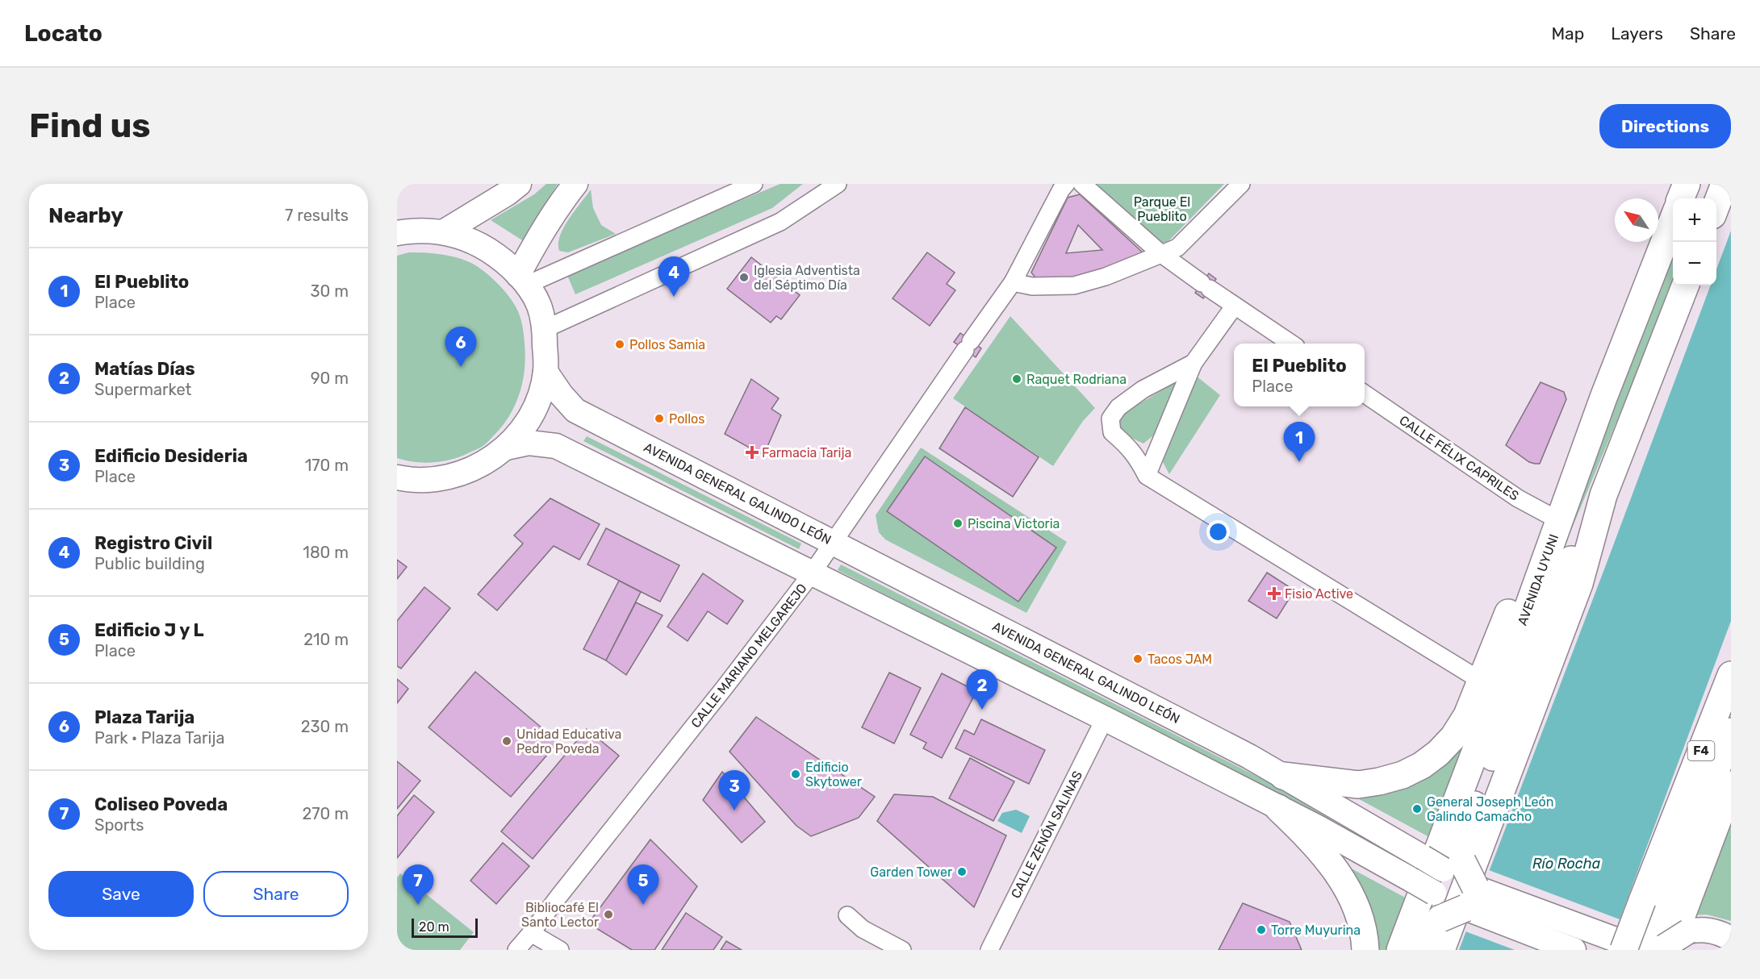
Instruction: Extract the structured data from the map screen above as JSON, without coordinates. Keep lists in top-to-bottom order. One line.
{"streets":{"main road":["AVENIDA GENERAL GALINDO LEÓN","AVENIDA UYUNI","F4"],"street":["CALLE FÉLIX CAPRILES","CALLE MARIANO MELGAREJO","CALLE ZENÓN SALINAS"]},"crossings":[["CALLE FÉLIX CAPRILES","AVENIDA UYUNI"],["AVENIDA GENERAL GALINDO LEÓN","CALLE MARIANO MELGAREJO"],["AVENIDA GENERAL GALINDO LEÓN","F4"],["AVENIDA GENERAL GALINDO LEÓN","CALLE ZENÓN SALINAS"]],"water":["Río Rocha"],"parks":["Parque El Pueblito"],"places":{"other":["Iglesia Adventista del Séptimo Día","Pollos Samia","Raquet Rodriana","Pollos","Piscina Victoria","Tacos JAM","Unidad Educativa Pedro Poveda","Edificio Skytower","General Joseph León Galindo Camacho","Garden Tower","Bibliocafé El Santo Lector","Torre Muyurina"],"health":["Farmacia Tarija","Fisio Active"]},"scale_bar":"20 m","north":"top left","page":{"header":"Locato","nav":["Map","Layers","Share"],"buttons":["Directions",["Save","Share"]],"title":"Find us","heading":["Nearby","7 results"],"map_buttons":["+","−"],"list":[{"mark":"1","name":"El Pueblito","note":"Place","value":"30 m"},{"mark":"2","name":"Matías Días","note":"Supermarket","value":"90 m"},{"mark":"3","name":"Edificio Desideria","note":"Place","value":"170 m"},{"mark":"4","name":"Registro Civil","note":"Public building","value":"180 m"},{"mark":"5","name":"Edificio J y L","note":"Place","value":"210 m"},{"mark":"6","name":"Plaza Tarija","note":"Park · Plaza Tarija","value":"230 m"},{"mark":"7","name":"Coliseo Poveda","note":"Sports","value":"270 m"}],"pins":["4","6","1","2","3","5","7"],"popup":["El Pueblito","Place"],"scale":"20 m"}}
